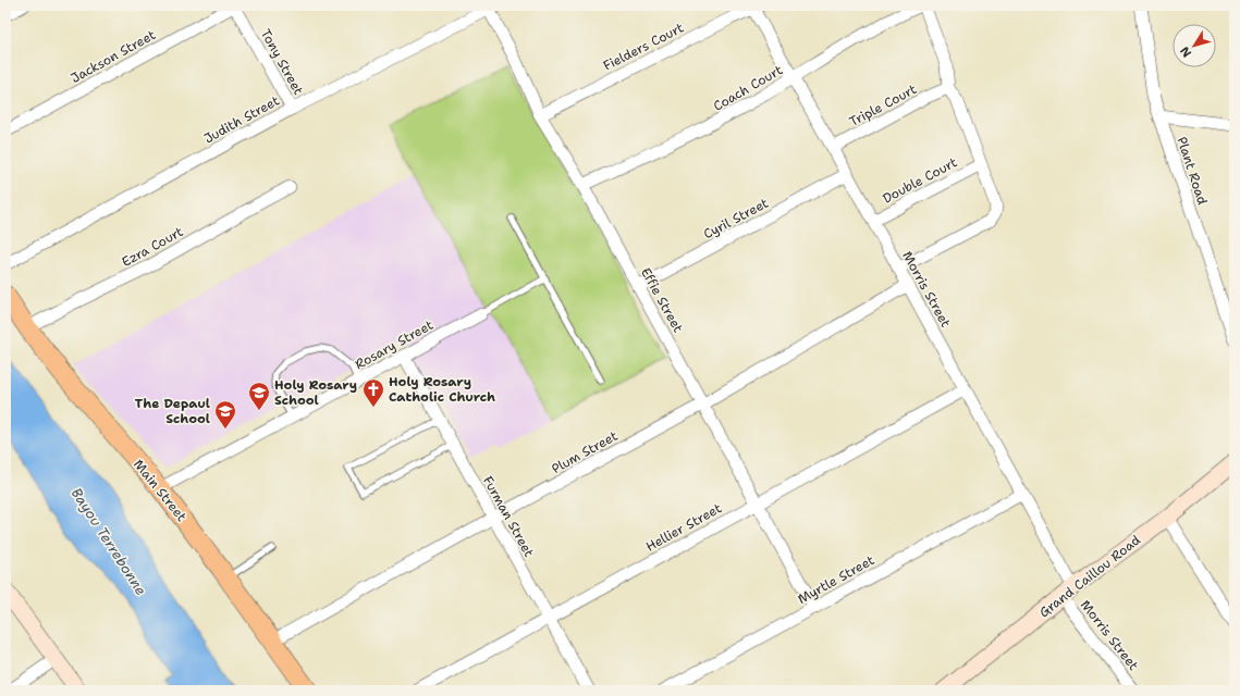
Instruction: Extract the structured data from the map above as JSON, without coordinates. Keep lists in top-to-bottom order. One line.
{"streets":{"main road":["Main Street","Grand Caillou Road"],"street":["Fielders Court","Jackson Street","Tony Street","Coach Court","Triple Court","Judith Street","Plant Road","Double Court","Cyril Street","Ezra Court","Morris Street","Effie Street","Rosary Street","Plum Street","Furman Street","Hellier Street","Myrtle Street"]},"crossings":[["Fielders Court","Morris Street"],["Fielders Court","Effie Street"],["Jackson Street","Tony Street"],["Tony Street","Judith Street"],["Coach Court","Morris Street"],["Coach Court","Effie Street"],["Triple Court","Morris Street"],["Judith Street","Effie Street"],["Double Court","Morris Street"],["Cyril Street","Morris Street"],["Cyril Street","Effie Street"],["Ezra Court","Main Street"],["Morris Street","Plum Street"],["Morris Street","Hellier Street"],["Morris Street","Grand Caillou Road"],["Morris Street","Myrtle Street"],["Effie Street","Plum Street"],["Effie Street","Hellier Street"],["Effie Street","Myrtle Street"],["Rosary Street","Main Street"],["Rosary Street","Furman Street"],["Plum Street","Main Street"],["Plum Street","Furman Street"],["Furman Street","Hellier Street"]],"water":["Bayou Terrebonne"],"places":{"church":["Holy Rosary Catholic Church"],"school or university":["Holy Rosary School","The Depaul School"]},"north":"bottom left"}
